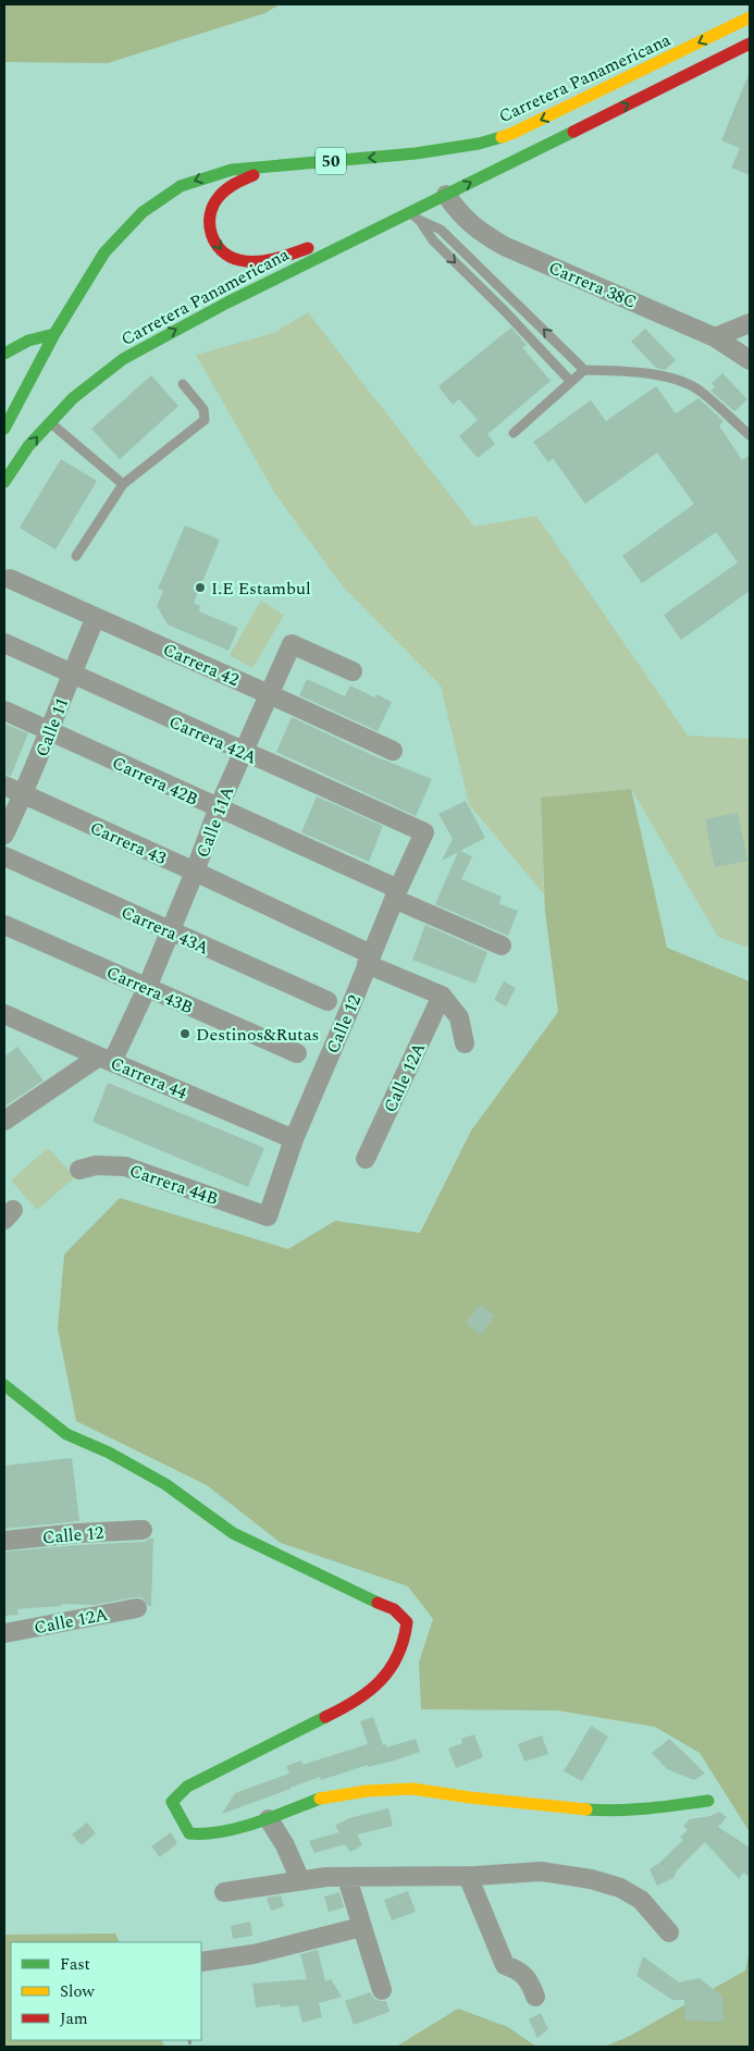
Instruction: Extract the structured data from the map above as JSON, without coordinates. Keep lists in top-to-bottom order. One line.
{"streets":{"main road":["Carretera Panamericana","50"],"street":["Carrera 38C","Carrera 42","Calle 11","Carrera 42A","Carrera 42B","Calle 11A","Carrera 43","Carrera 43A","Carrera 43B","Calle 12","Carrera 44","Calle 12A","Carrera 44B"]},"crossings":[["Carretera Panamericana","Carrera 38C"],["Carrera 42","Calle 11"],["Carrera 42","Calle 11A"],["Calle 11","Carrera 42A"],["Calle 11","Carrera 42B"],["Calle 11","Carrera 43"],["Carrera 42A","Calle 11A"],["Carrera 42A","Calle 12"],["Carrera 42B","Calle 11A"],["Carrera 42B","Calle 12"],["Calle 11A","Carrera 43"],["Calle 11A","Carrera 43A"],["Calle 11A","Carrera 43B"],["Calle 11A","Carrera 44"],["Carrera 43","Calle 12"],["Carrera 43","Calle 12A"],["Calle 12","Carrera 44"],["Calle 12","Carrera 44B"]],"places":["I.E Estambul","Destinos&Rutas"],"legend":["Fast","Slow","Jam"]}
